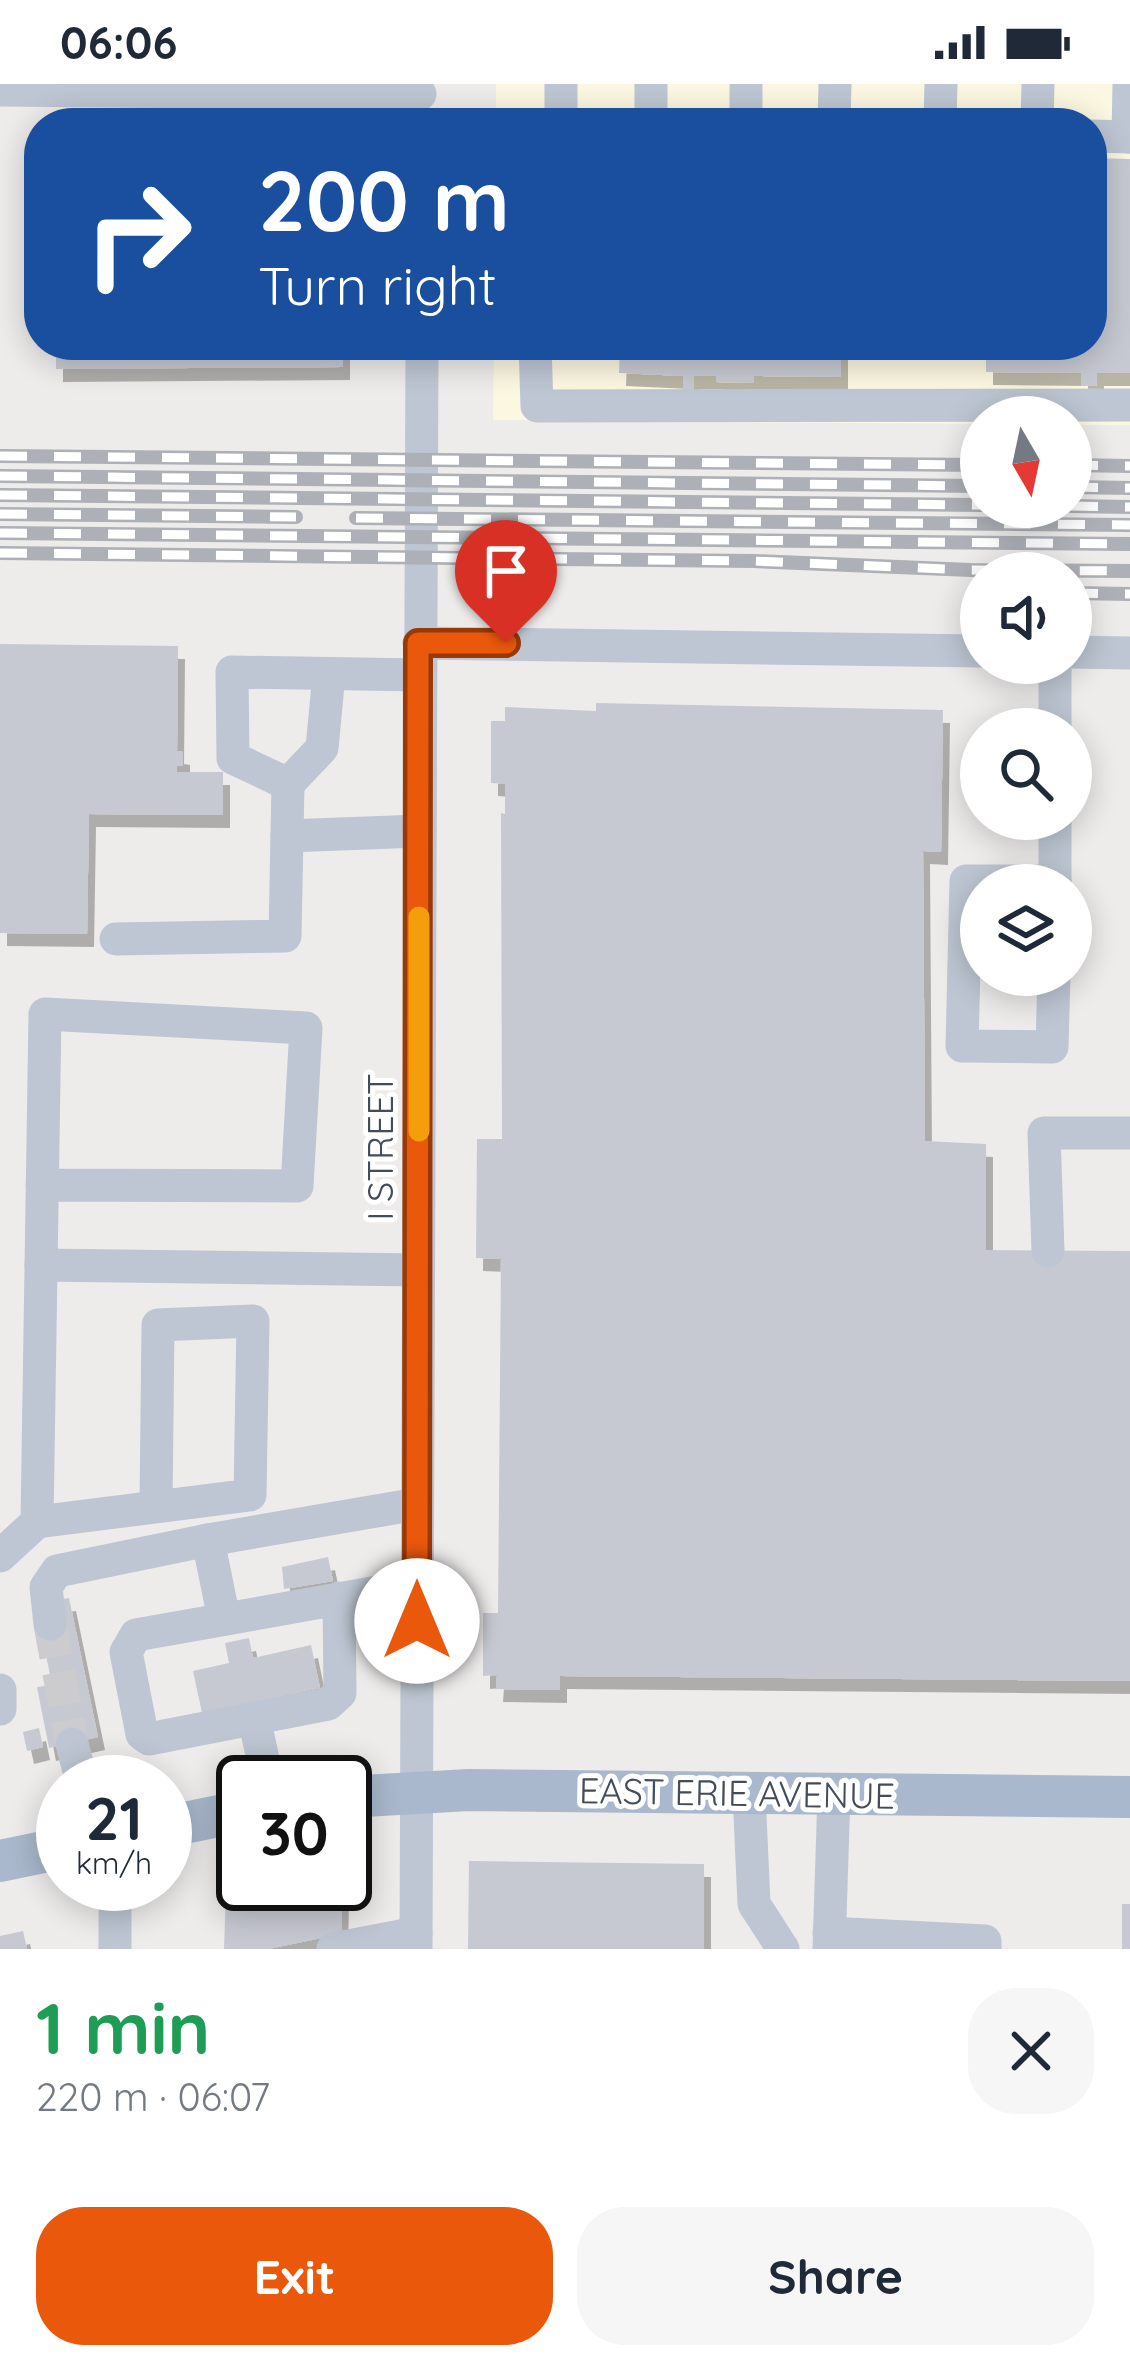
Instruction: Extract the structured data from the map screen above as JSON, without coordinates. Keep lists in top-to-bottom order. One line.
{"streets":{"main road":["EAST ERIE AVENUE"],"street":["I STREET"]},"crossings":[["I STREET","EAST ERIE AVENUE"]],"north":"bottom","page":{"status":"06:06","turn":["200 m","Turn right"],"speed":"21 km/h","limit":"30","heading":["1 min","220 m · 06:07"],"buttons":["Exit","Share"]}}
